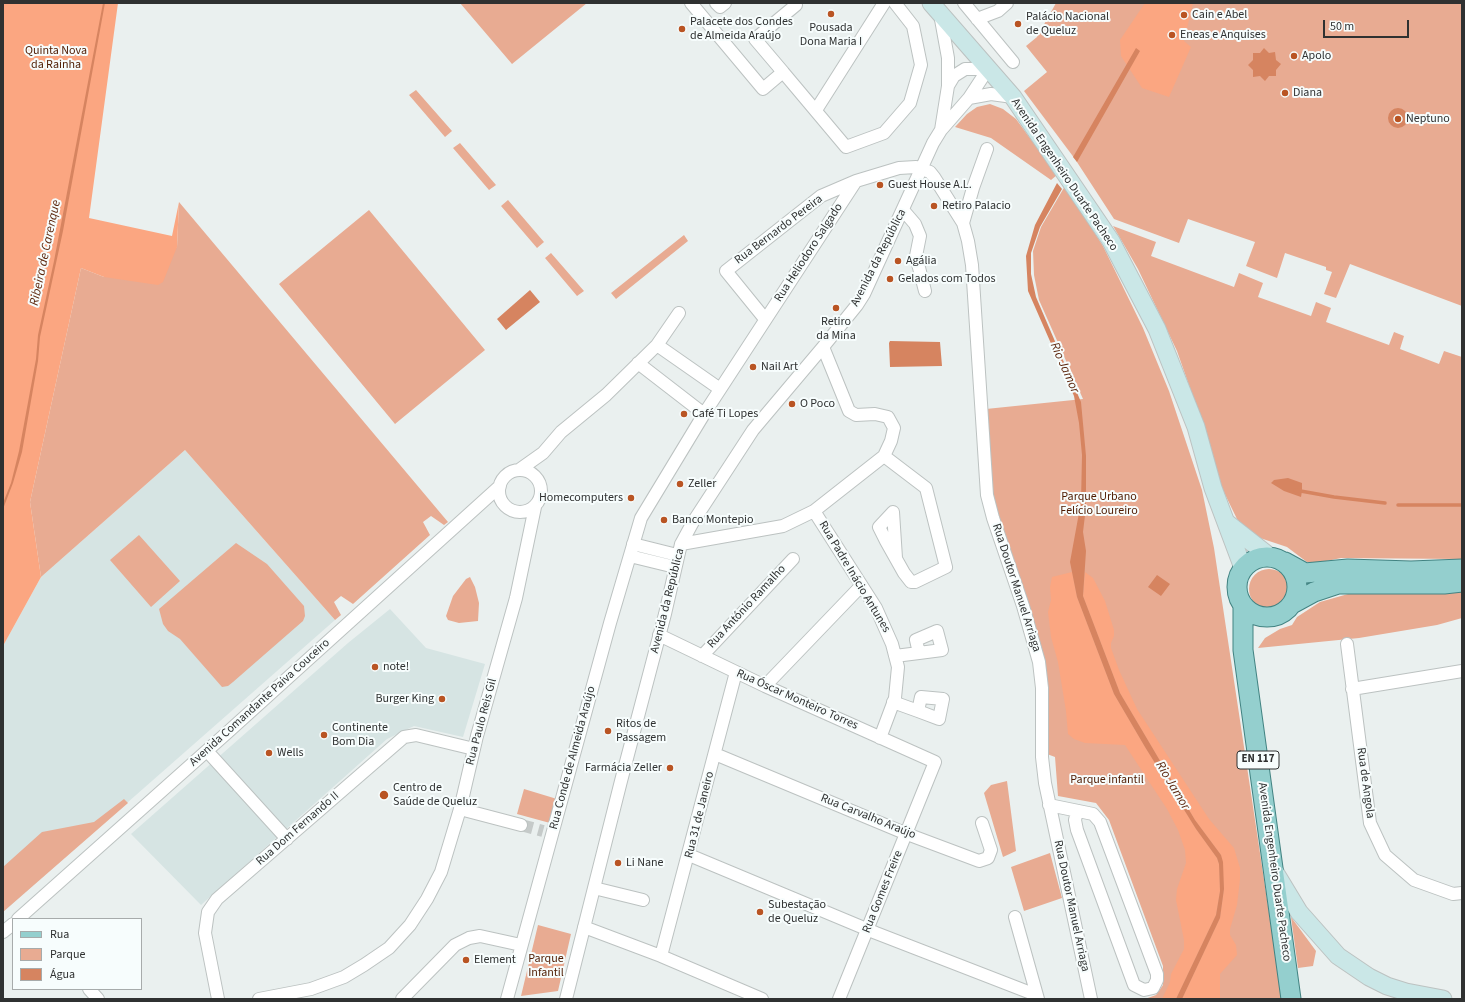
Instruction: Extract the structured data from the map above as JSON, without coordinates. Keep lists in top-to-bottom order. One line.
{"streets":{"main road":["Avenida Engenheiro Duarte Pacheco","EN 117"],"street":["Rua Bernardo Pereira","Rua Heliodoro Salgado","Avenida da República","Rua Padre Inácio Antunes","Rua Doutor Manuel Arriaga","Rua António Ramalho","Rua Óscar Monteiro Torres","Avenida Comandante Paiva Couceiro","Rua Paulo Reis Gil","Rua Conde de Almeida Araújo","Rua de Angola","Rua 31 de Janeiro","Rua Carvalho Araújo","Rua Dom Fernando II","Rua Gomes Freire"]},"crossings":[["Avenida Engenheiro Duarte Pacheco","EN 117"],["Rua Bernardo Pereira","Rua Heliodoro Salgado"],["Rua Heliodoro Salgado","Rua Conde de Almeida Araújo"],["Avenida da República","Rua Óscar Monteiro Torres"],["Rua Padre Inácio Antunes","Rua Óscar Monteiro Torres"],["Rua António Ramalho","Rua Óscar Monteiro Torres"],["Rua Óscar Monteiro Torres","Rua 31 de Janeiro"],["Rua Óscar Monteiro Torres","Rua Gomes Freire"],["Avenida Comandante Paiva Couceiro","Rua Paulo Reis Gil"],["Rua Paulo Reis Gil","Rua Dom Fernando II"],["Rua 31 de Janeiro","Rua Carvalho Araújo"],["Rua Carvalho Araújo","Rua Gomes Freire"]],"water":["Ribeira de Carenque","Rio Jamor"],"parks":["Quinta Nova da Rainha","Parque Urbano Felício Loureiro","Parque infantil","Parque Infantil"],"places":["Pousada Dona Maria I","Cain e Abel","Palácio Nacional de Queluz","Palacete dos Condes de Almeida Araújo","Eneas e Anquises","Apolo","Diana","Neptuno","Guest House A.L.","Retiro Palacio","Agália","Gelados com Todos","Retiro da Mina","Nail Art","O Poco","Café Ti Lopes","Zeller","Homecomputers","Banco Montepio","note!","Burger King","Ritos de Passagem","Continente Bom Dia","Wells","Farmácia Zeller","Centro de Saúde de Queluz","Li Nane","Subestação de Queluz","Element"],"legend":["Rua","Parque","Água"],"scale_bar":"50 m"}
